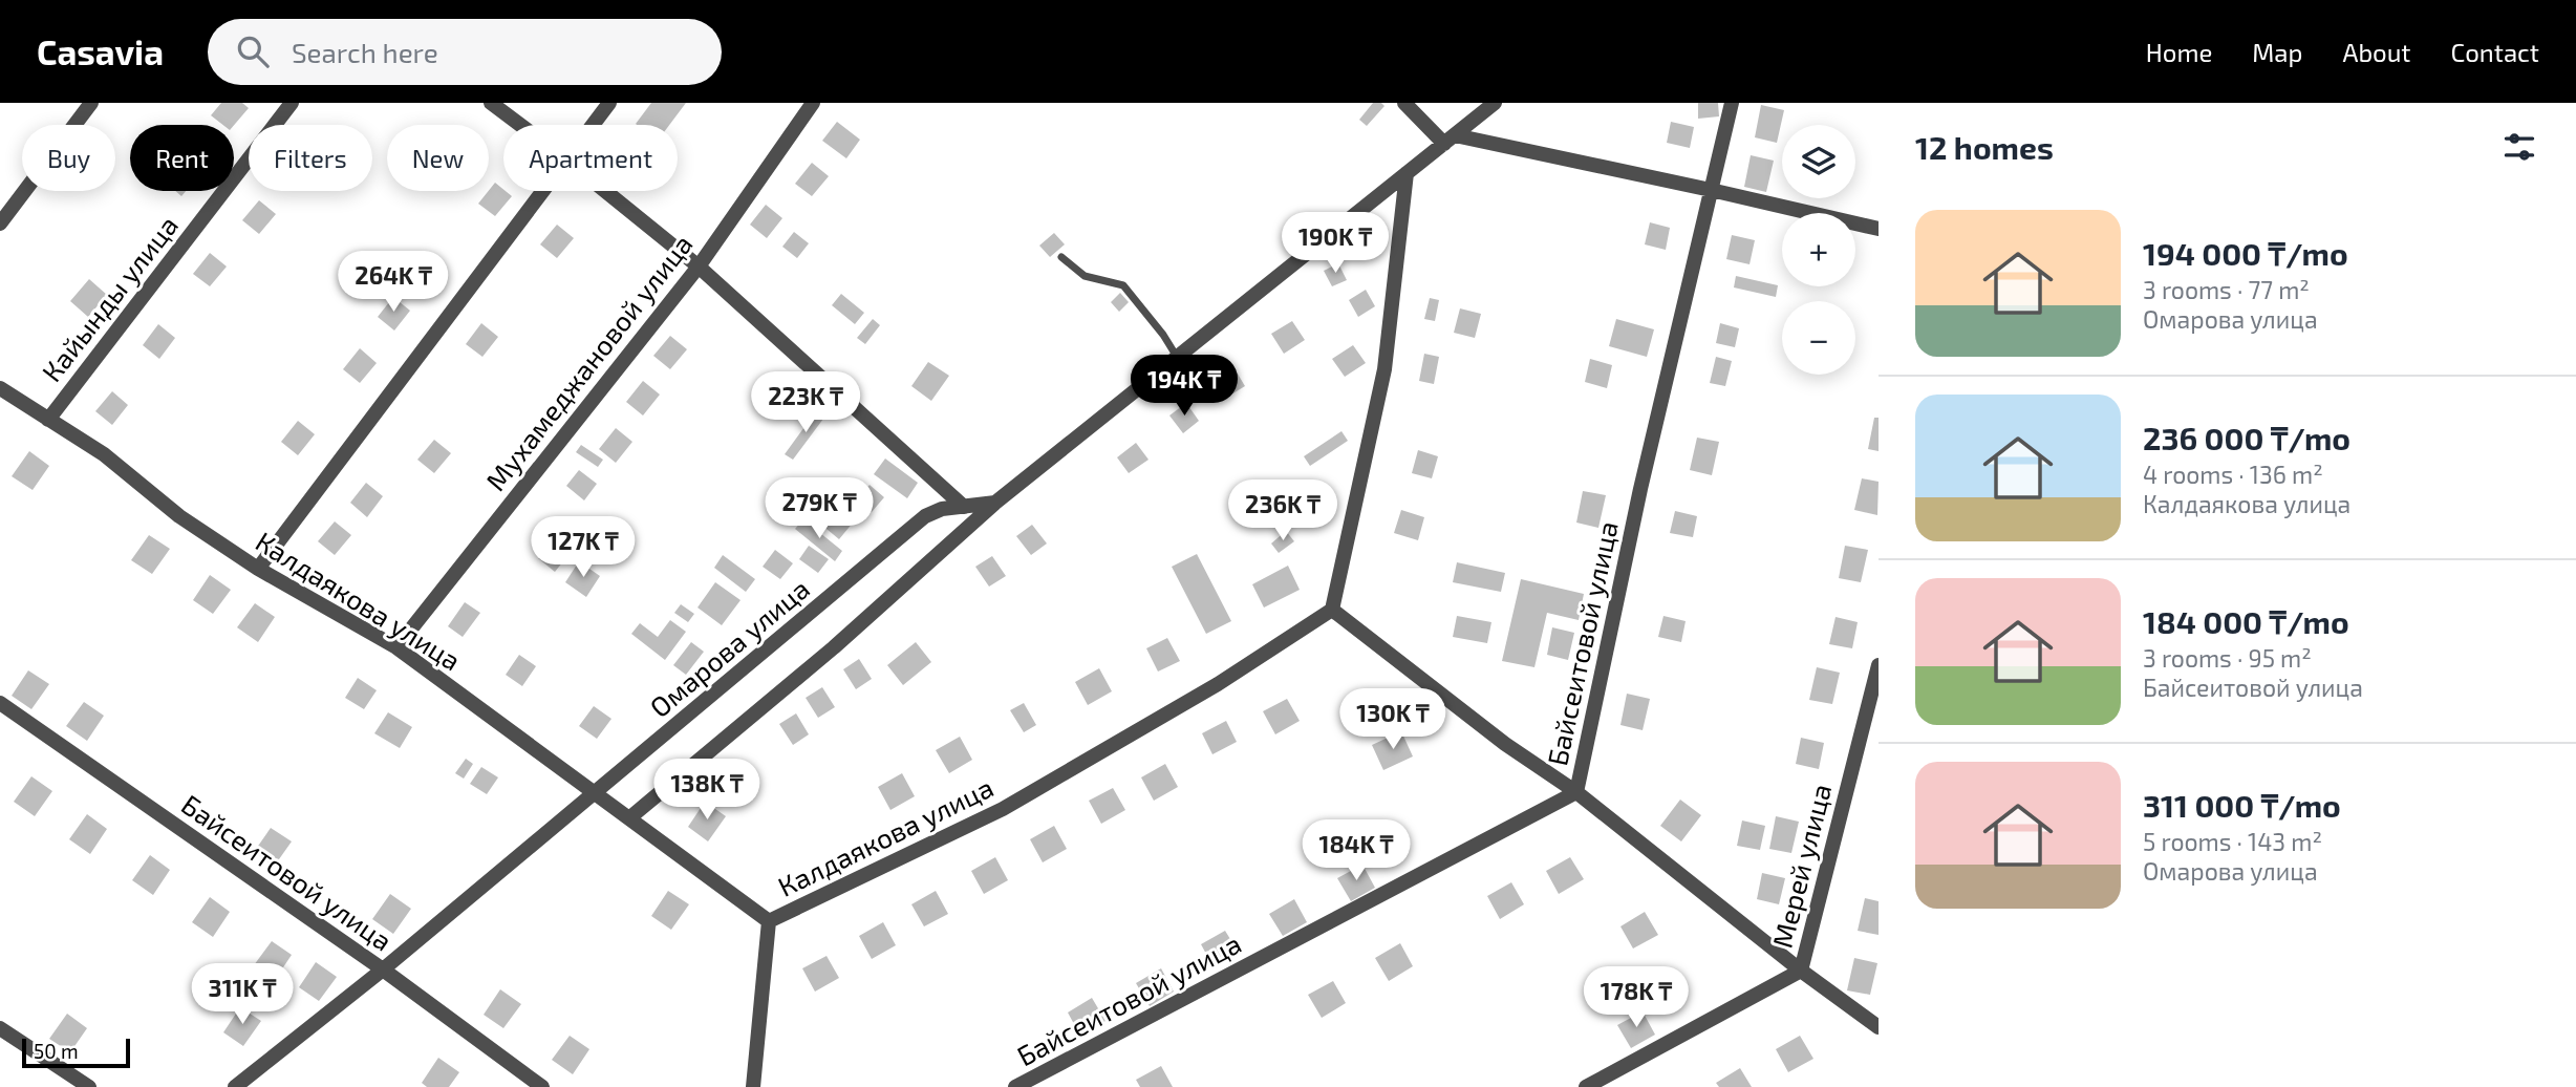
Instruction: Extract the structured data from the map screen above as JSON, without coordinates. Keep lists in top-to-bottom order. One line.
{"streets":{"street":["Кайынды улица","Мухамеджановой улица","Калдаякова улица","Байсеитовой улица","Омарова улица","Мерей улица"]},"crossings":[["Кайынды улица","Калдаякова улица"],["Мухамеджановой улица","Калдаякова улица"],["Калдаякова улица","Омарова улица"],["Байсеитовой улица","Омарова улица"]],"scale_bar":"50 m","page":{"header":"Casavia","search":"Search here","nav":["Home","Map","About","Contact"],"heading":"12 homes","map_buttons":["+","−"],"chip":["Buy","Rent","Filters","New","Apartment"],"list":[{"name":"194 000 ₸/mo","note":"3 rooms · 77 m² · Омарова улица"},{"name":"236 000 ₸/mo","note":"4 rooms · 136 m² · Калдаякова улица"},{"name":"184 000 ₸/mo","note":"3 rooms · 95 m² · Байсеитовой улица"},{"name":"311 000 ₸/mo","note":"5 rooms · 143 m² · Омарова улица"}],"price":["190K ₸","264K ₸","194K ₸","223K ₸","279K ₸","236K ₸","127K ₸","130K ₸","138K ₸","184K ₸","311K ₸","178K ₸"],"scale":"50 m"}}
